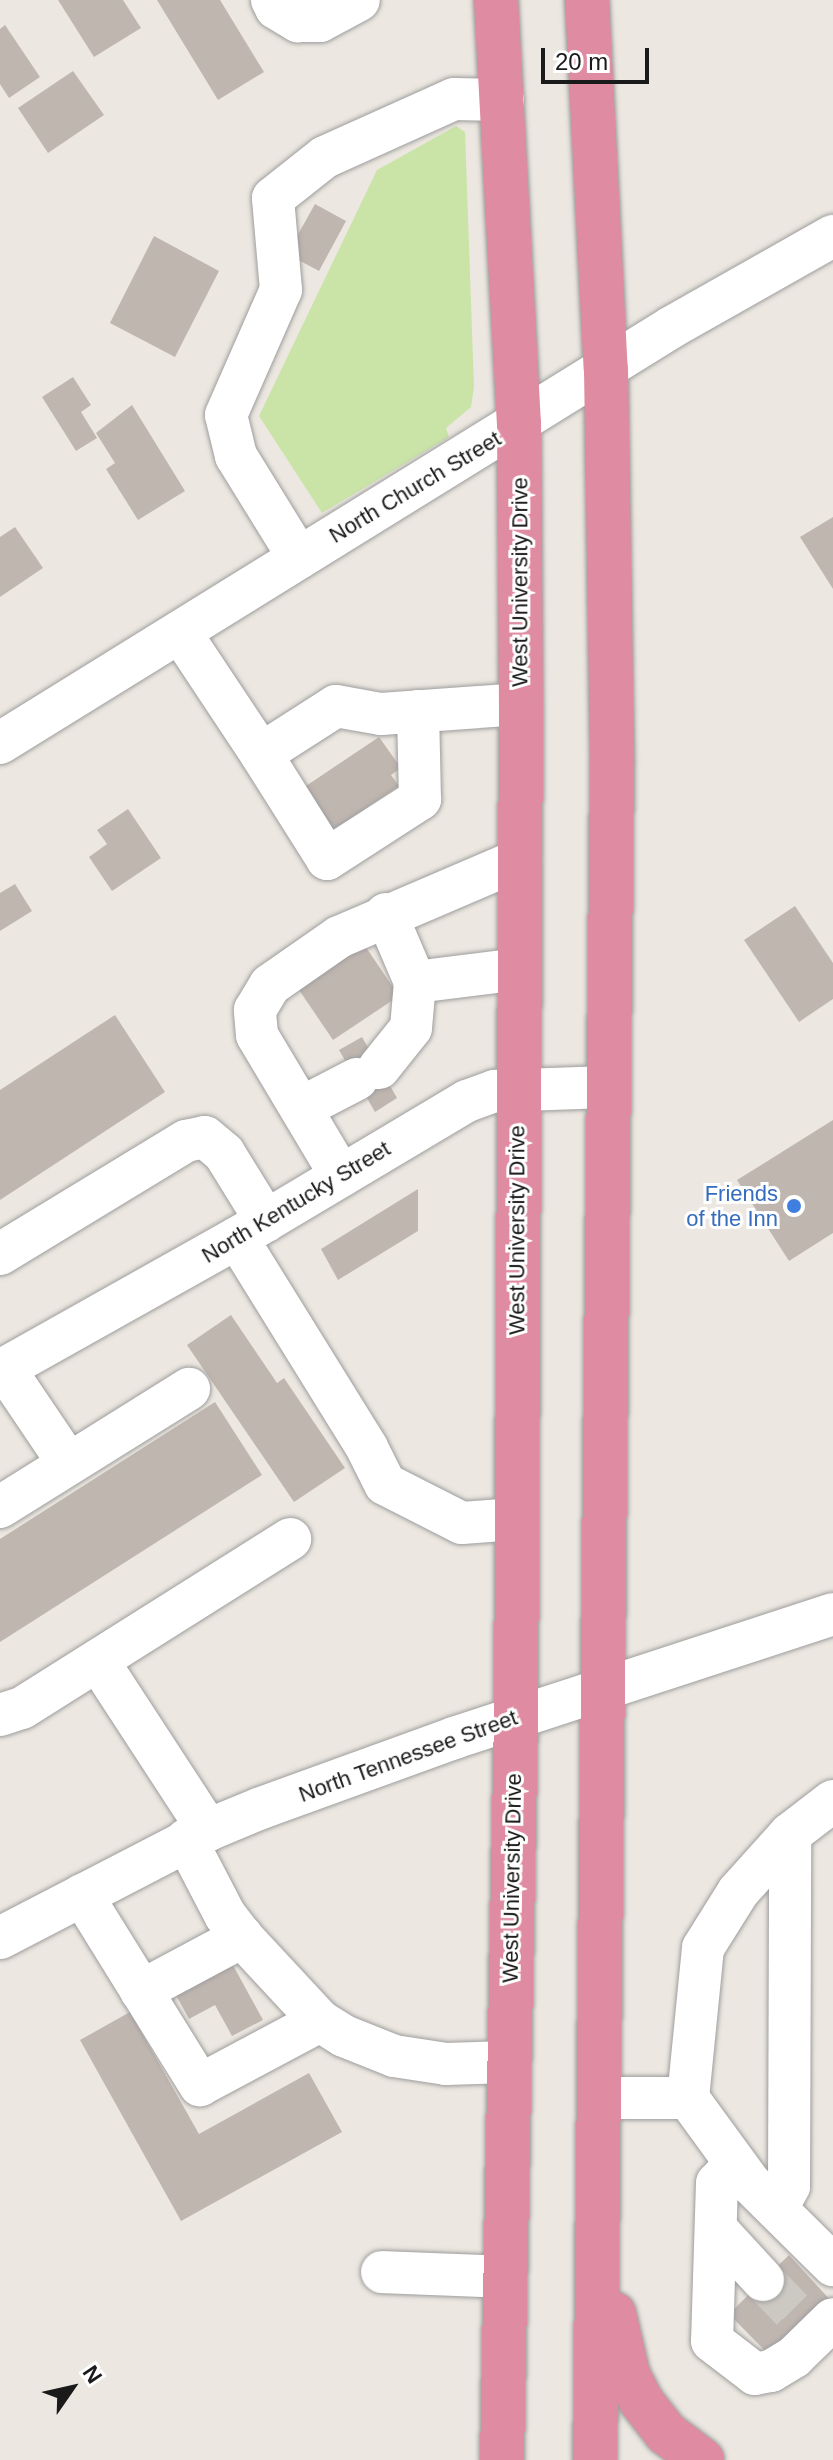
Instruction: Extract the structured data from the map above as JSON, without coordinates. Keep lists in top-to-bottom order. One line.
{"streets":{"highway":["West University Drive"],"street":["North Church Street","North Kentucky Street","North Tennessee Street"]},"crossings":[["North Church Street","West University Drive"],["West University Drive","North Kentucky Street"],["West University Drive","North Tennessee Street"]],"places":["Friends of the Inn"],"scale_bar":"20 m","north":"top right"}
